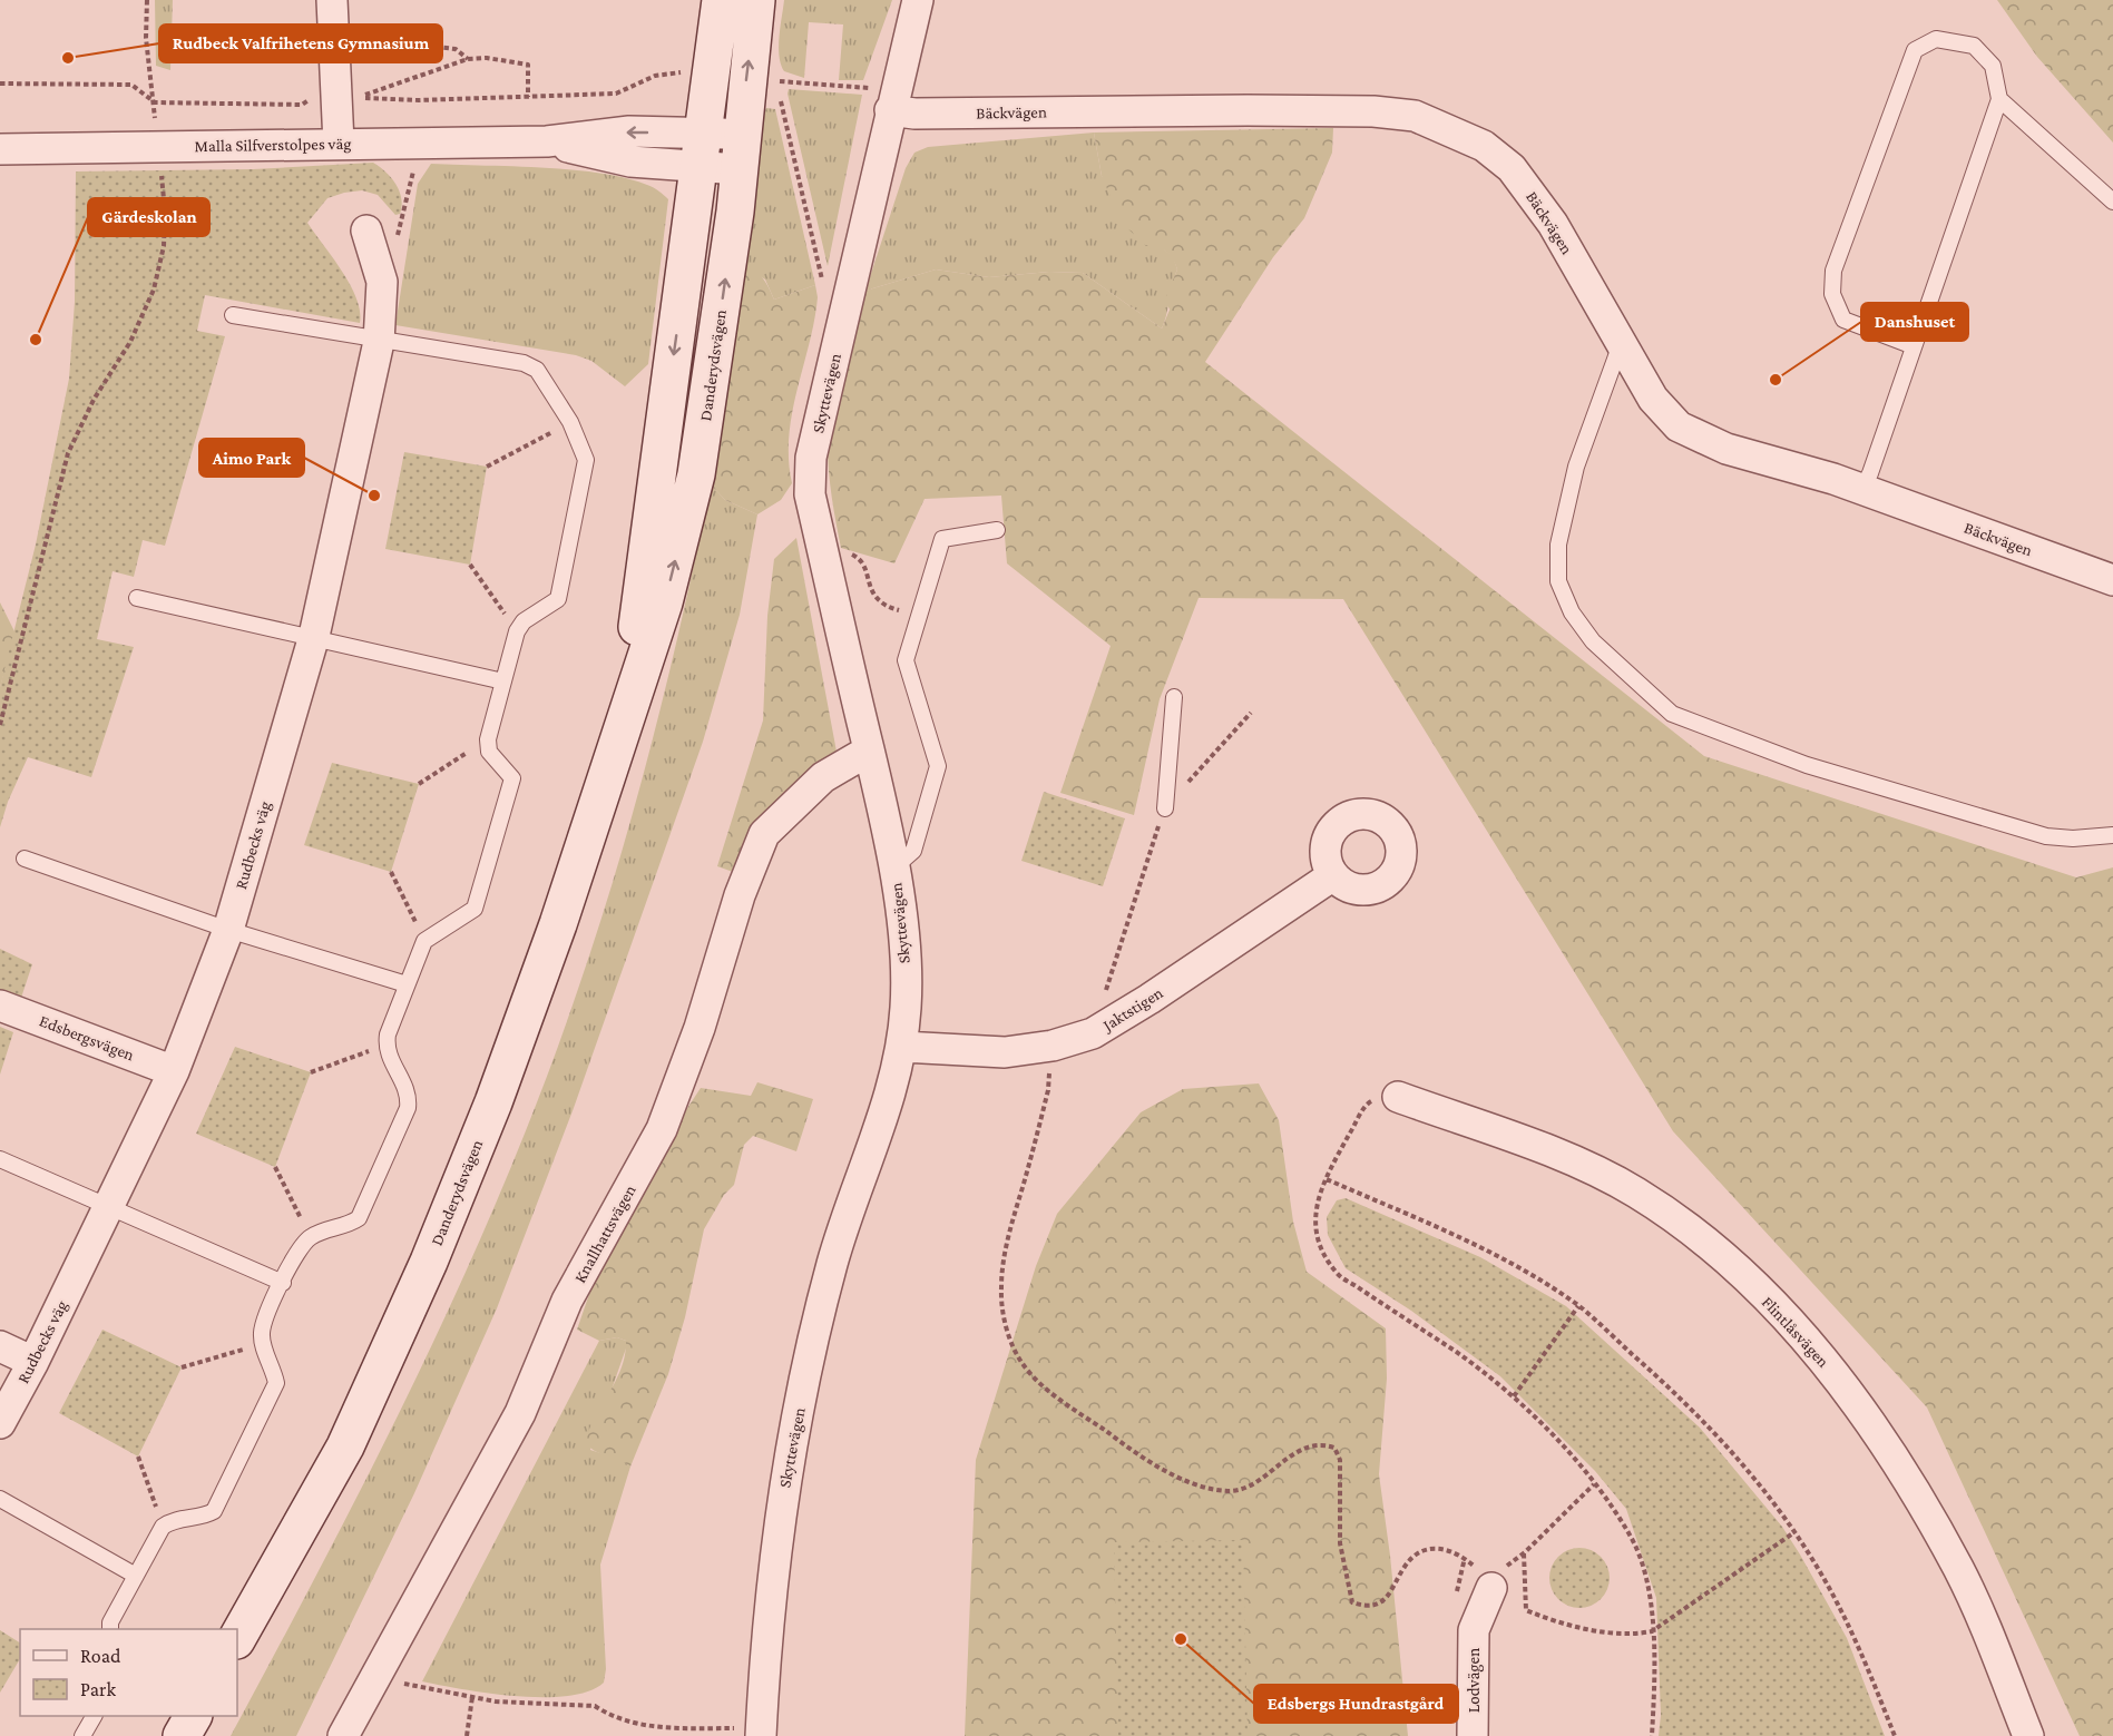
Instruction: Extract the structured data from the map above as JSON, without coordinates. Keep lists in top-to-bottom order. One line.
{"streets":{"main road":["Danderydsvägen"],"street":["Bäckvägen","Malla Silfverstolpes väg","Skyttevägen","Rudbecks väg","Jaktstigen","Edsbergsvägen","Knallhattsvägen","Flintlåsvägen","Lodvägen"]},"crossings":[["Bäckvägen","Skyttevägen"],["Malla Silfverstolpes väg","Danderydsvägen"],["Skyttevägen","Jaktstigen"],["Skyttevägen","Knallhattsvägen"],["Rudbecks väg","Edsbergsvägen"]],"places":["Rudbeck Valfrihetens Gymnasium","Gärdeskolan","Danshuset","Aimo Park","Edsbergs Hundrastgård"],"legend":["Road","Park"]}
